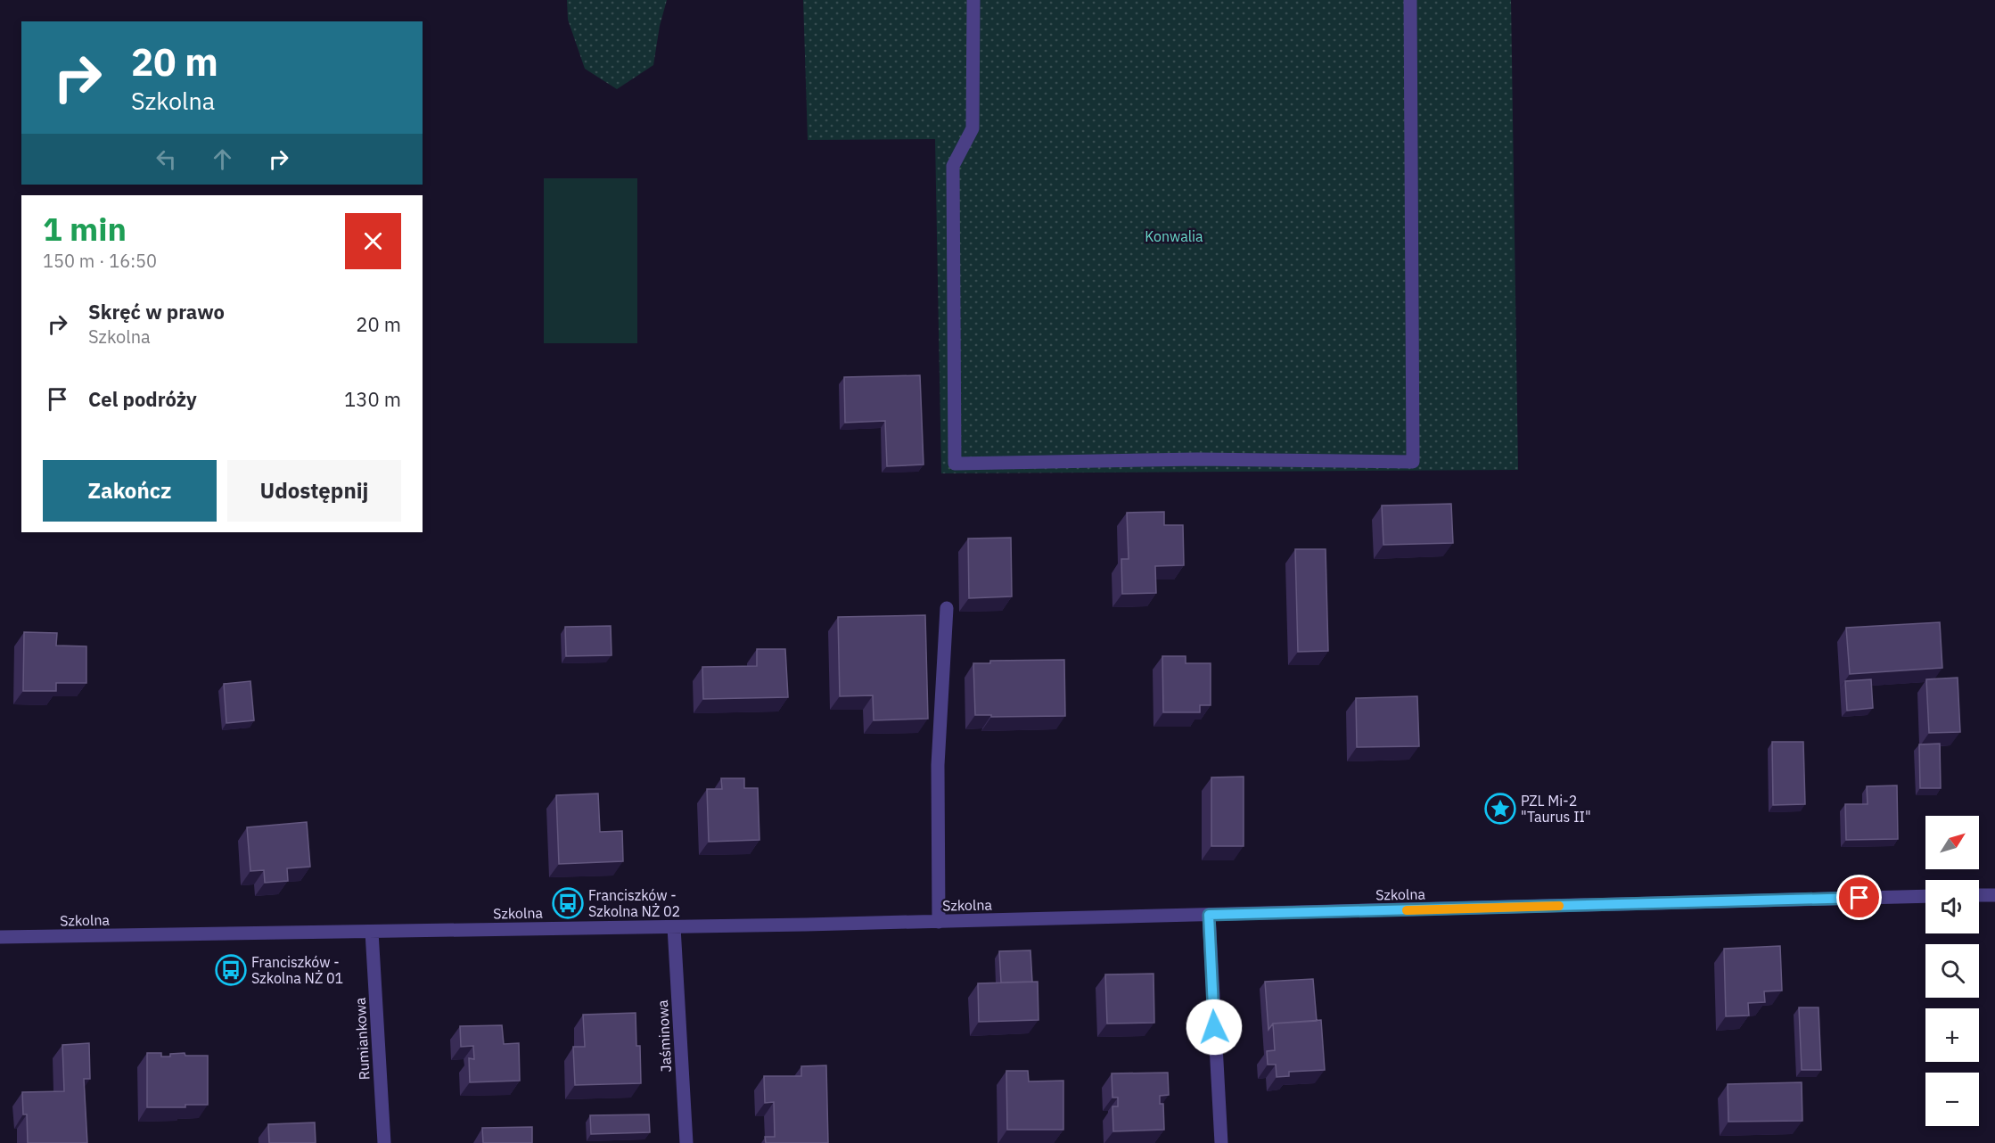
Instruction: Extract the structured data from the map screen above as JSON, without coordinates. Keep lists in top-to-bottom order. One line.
{"streets":{"street":["Szkolna","Jaśminowa","Rumiankowa"]},"crossings":[["Szkolna","Jaśminowa"],["Szkolna","Rumiankowa"]],"parks":["Konwalia"],"places":{"place":["PZL Mi-2 \"Taurus II\""],"bus stop":["Franciszków - Szkolna NŻ 02","Franciszków - Szkolna NŻ 01"]},"north":"top right","page":{"turn":["20 m","Szkolna"],"heading":["1 min","150 m · 16:50"],"list":[{"name":"Skręć w prawo","note":"Szkolna","value":"20 m"},{"name":"Cel podróży","value":"130 m"}],"buttons":["Zakończ","Udostępnij"],"map_buttons":["+","−"]}}
